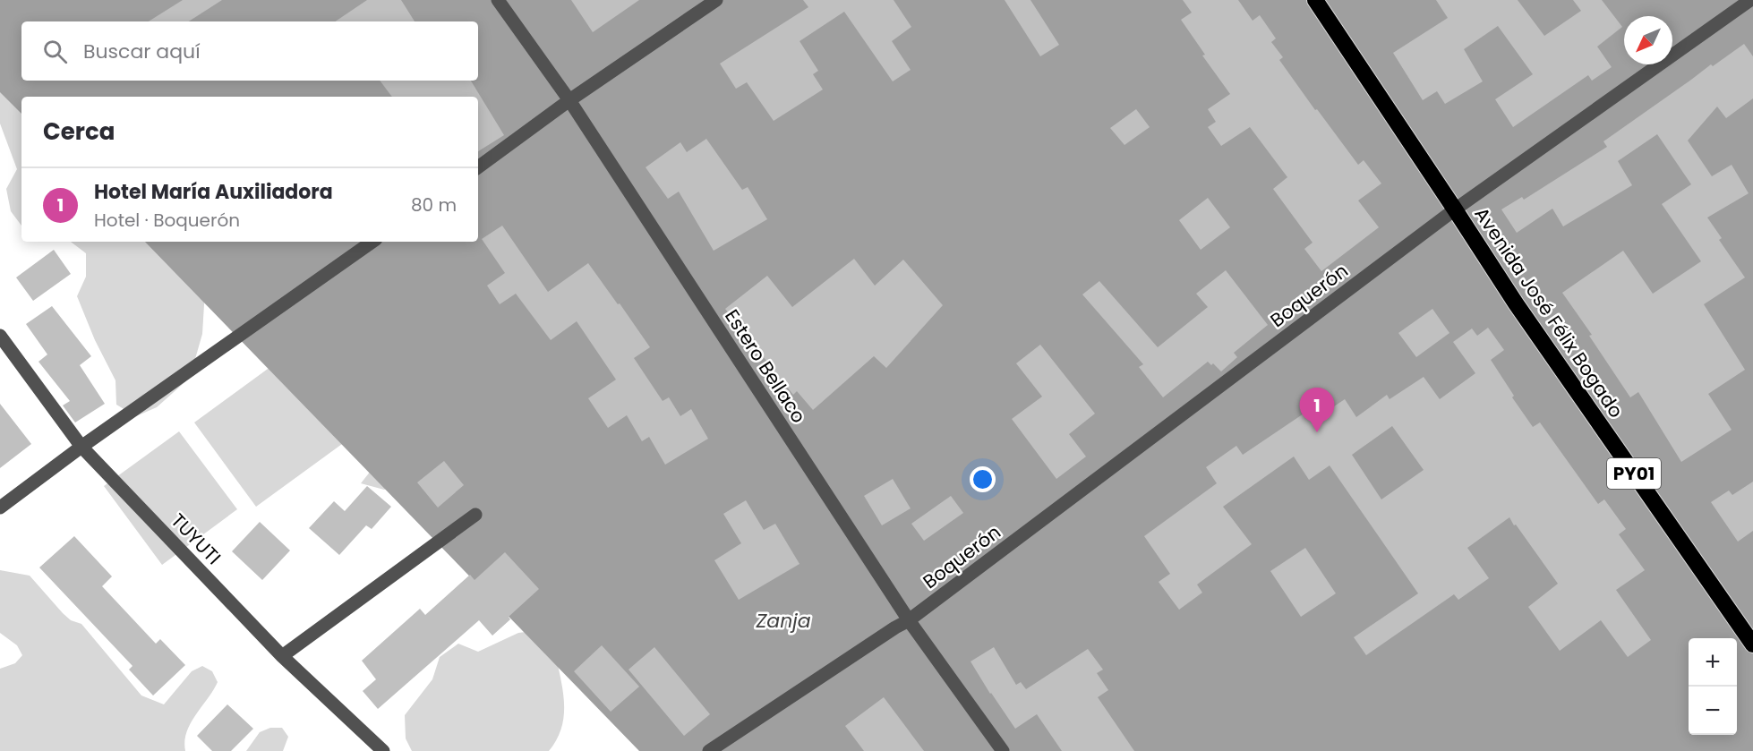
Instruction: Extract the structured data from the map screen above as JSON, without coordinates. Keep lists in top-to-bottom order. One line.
{"streets":{"highway":["Avenida José Félix Bogado","PY01"],"street":["Boquerón","Estero Bellaco","TUYUTI"]},"crossings":[["Boquerón","Avenida José Félix Bogado"],["Boquerón","Estero Bellaco"]],"water":["Zanja"],"north":"bottom left","page":{"search":"Buscar aquí","heading":"Cerca","list":[{"mark":"1","name":"Hotel María Auxiliadora","note":"Hotel · Boquerón","value":"80 m"}],"pins":"1","map_buttons":["+","−"]}}
